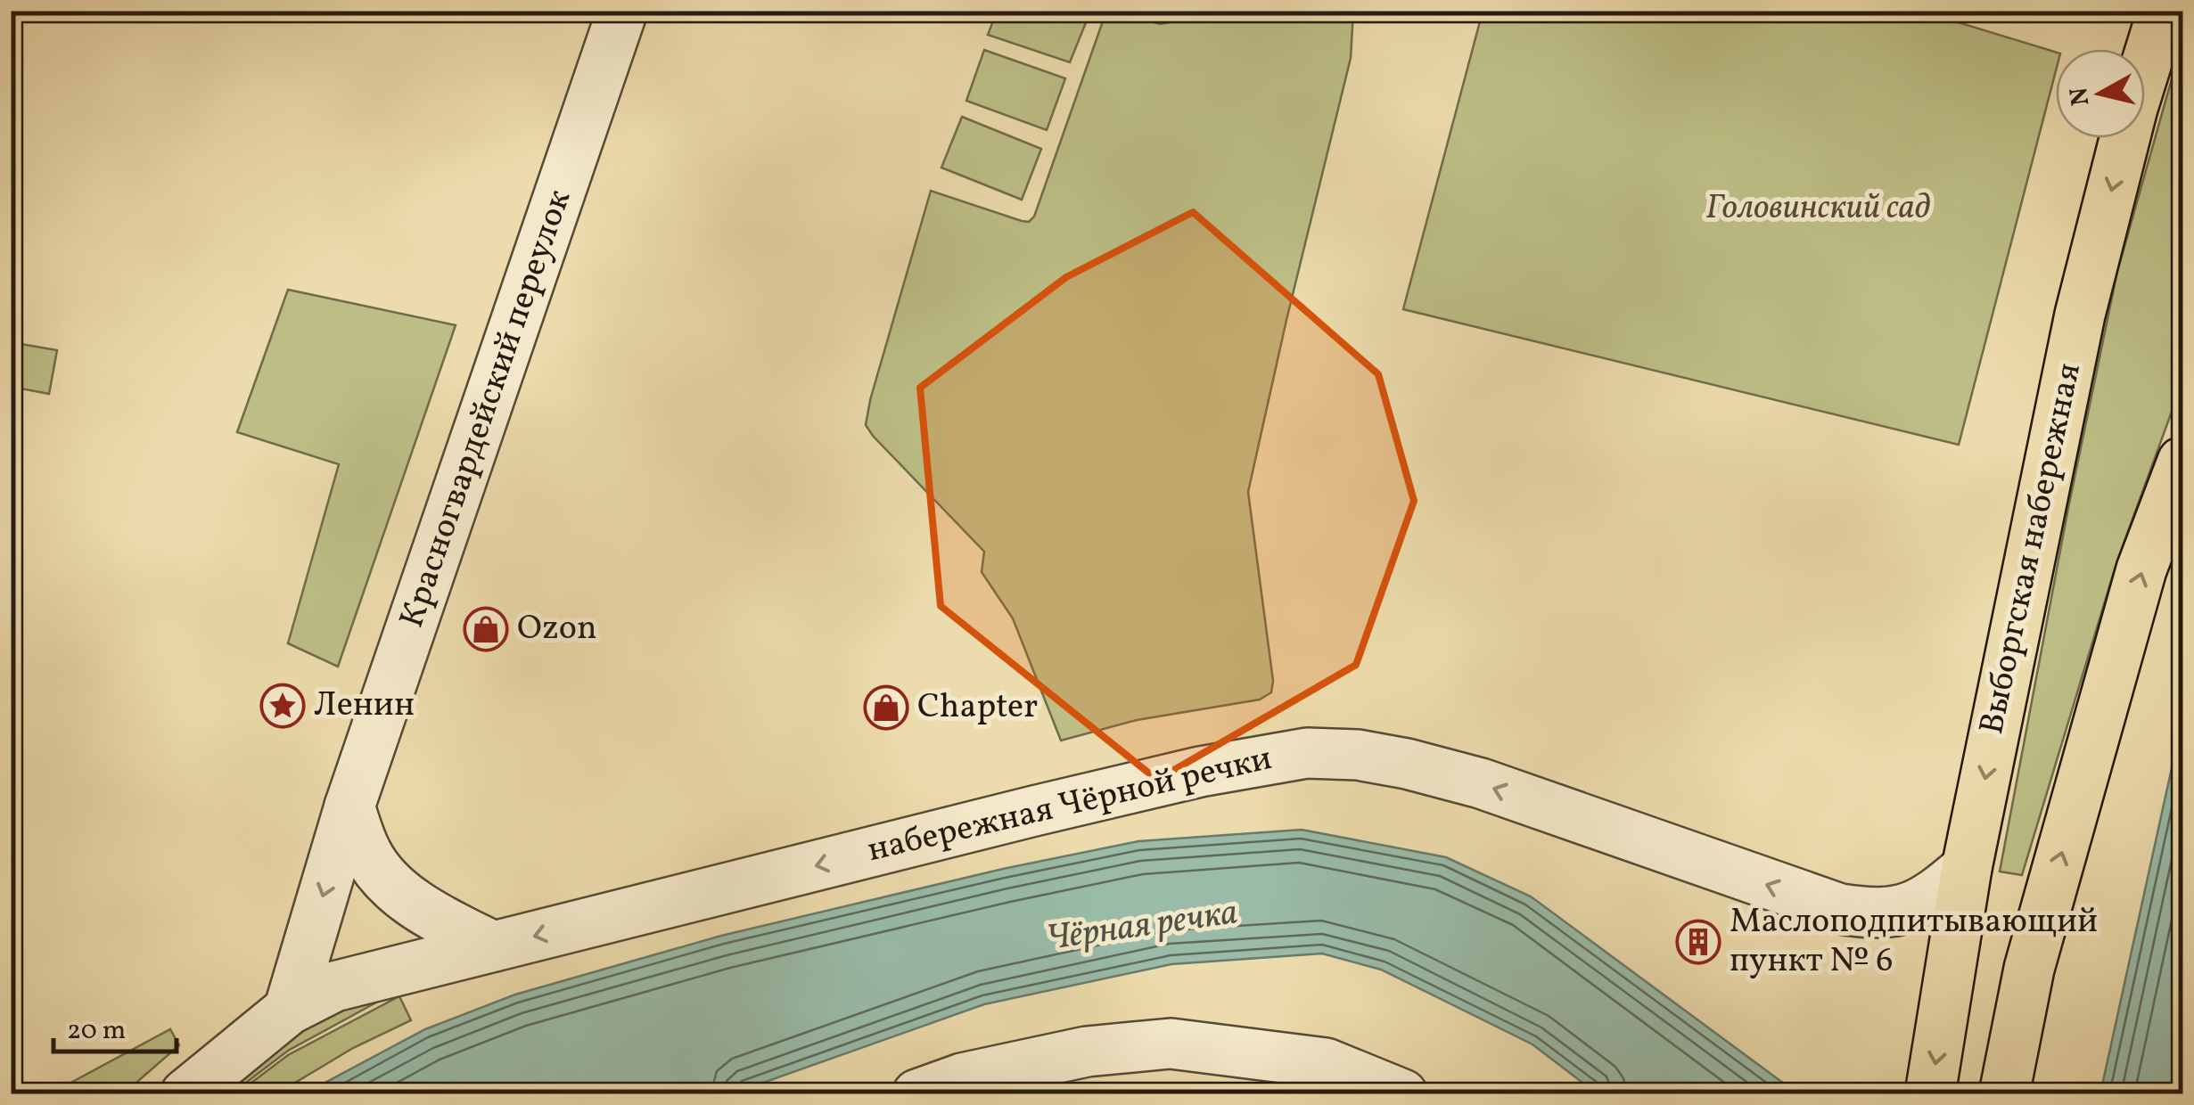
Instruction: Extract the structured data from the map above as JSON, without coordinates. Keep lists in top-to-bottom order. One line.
{"streets":{"main road":["Выборгская набережная"],"street":["Красногвардейский переулок","набережная Чёрной речки"]},"crossings":[["Красногвардейский переулок","набережная Чёрной речки"],["Выборгская набережная","набережная Чёрной речки"]],"water":["Чёрная речка"],"parks":["Головинский сад"],"places":{"shop":["Ozon","Chapter"],"place":["Ленин"],"building":["Маслоподпитывающий пункт № 6"]},"scale_bar":"20 m","north":"left"}
